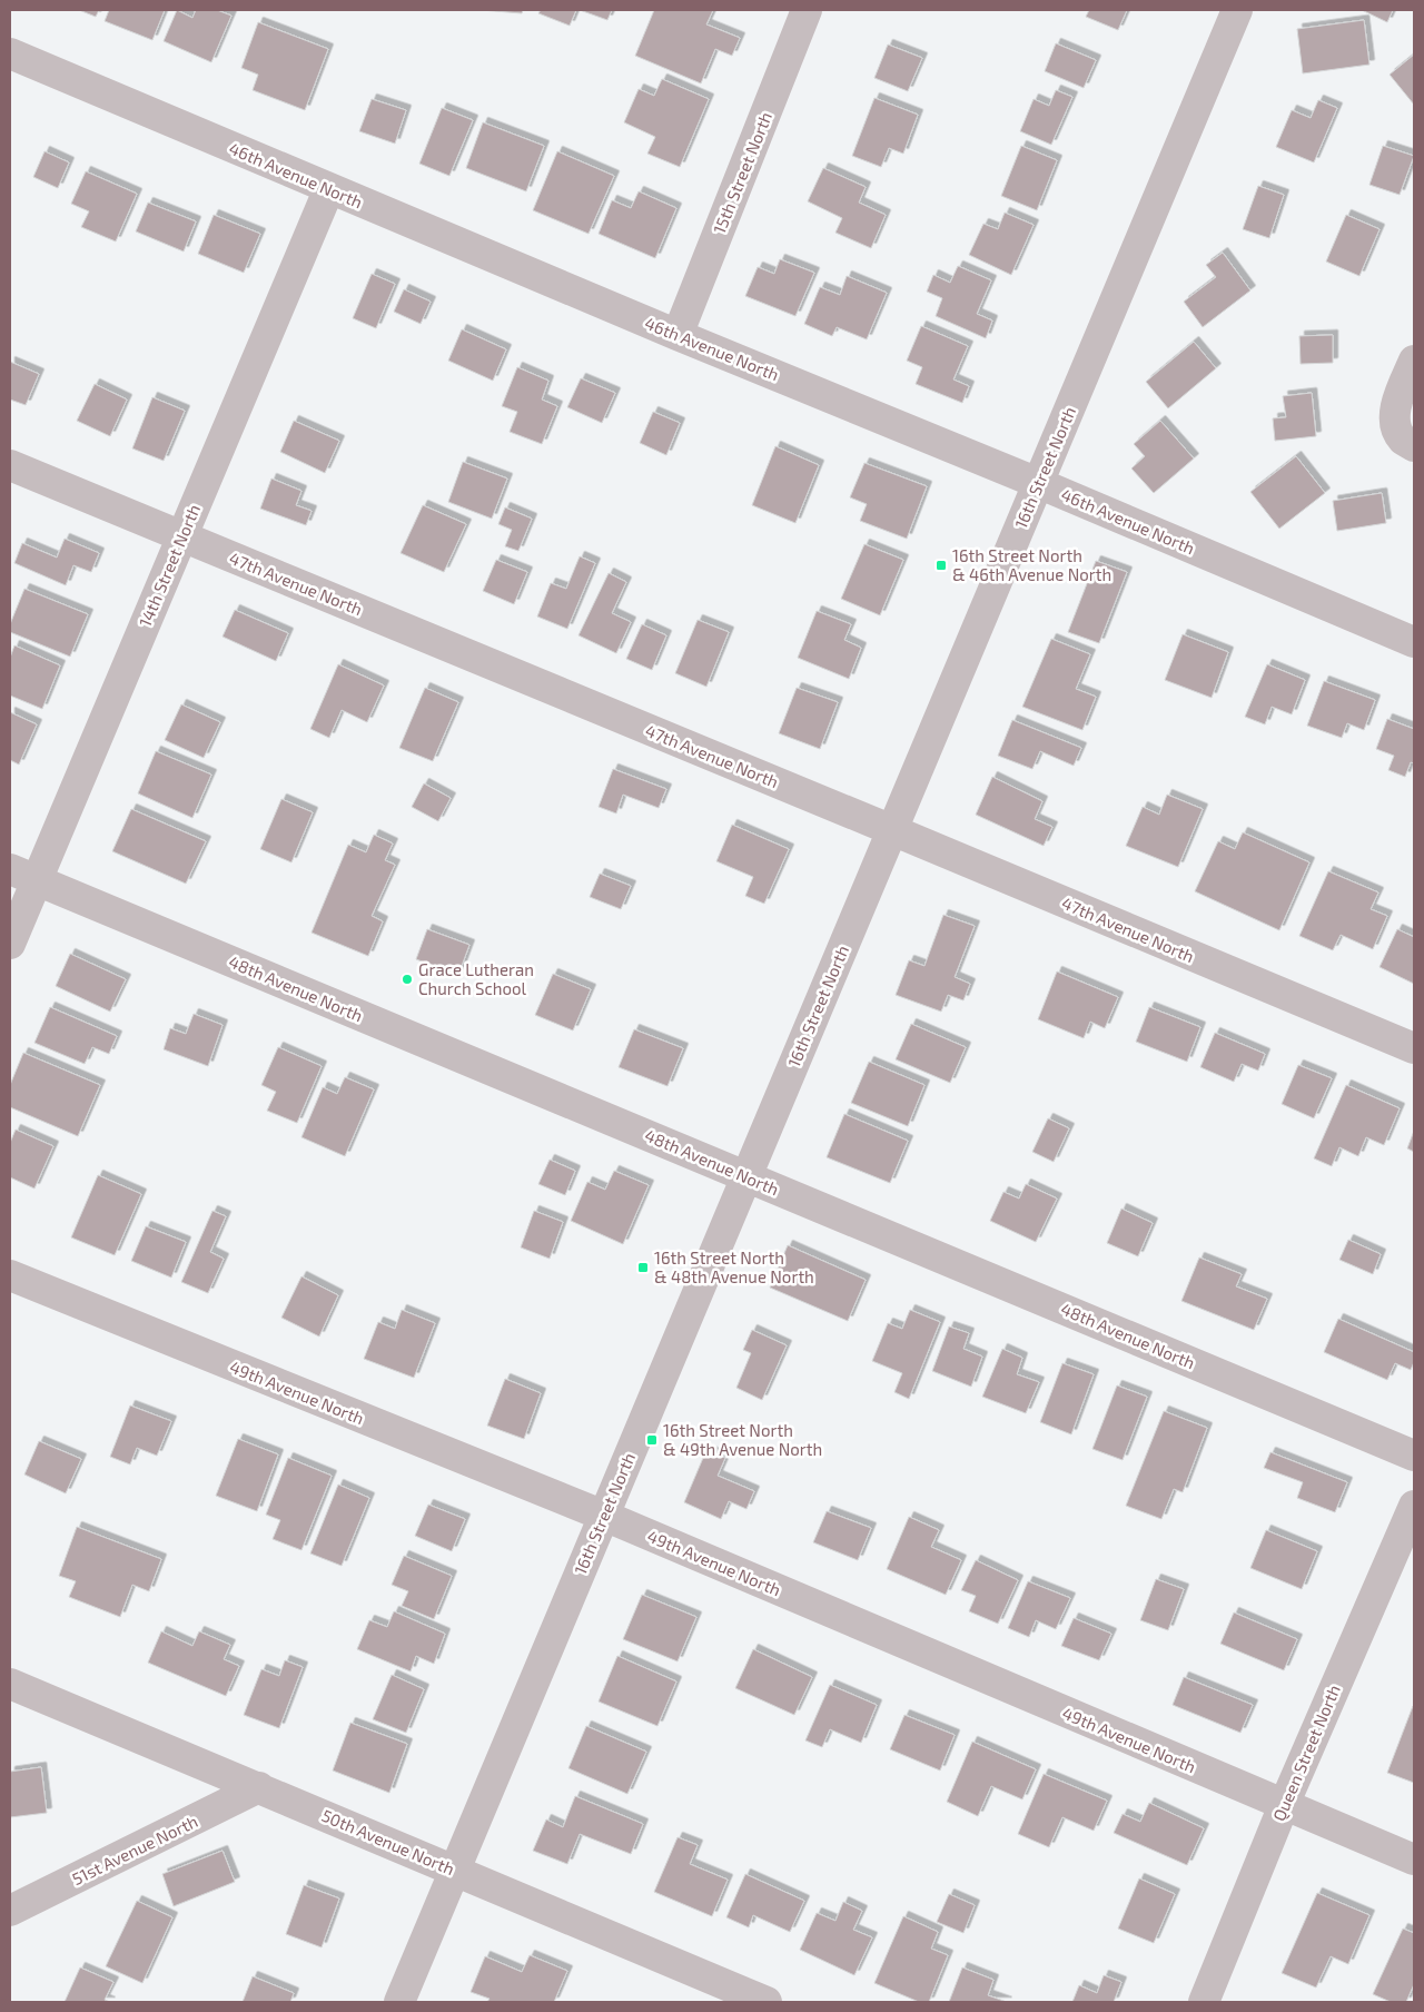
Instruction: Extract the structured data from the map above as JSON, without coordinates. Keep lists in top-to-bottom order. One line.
{"streets":{"street":["15th Street North","46th Avenue North","16th Street North","14th Street North","47th Avenue North","48th Avenue North","49th Avenue North","Queen Street North","50th Avenue North","51st Avenue North"]},"crossings":[["15th Street North","46th Avenue North"],["46th Avenue North","16th Street North"],["46th Avenue North","14th Street North"],["16th Street North","47th Avenue North"],["16th Street North","48th Avenue North"],["16th Street North","49th Avenue North"],["16th Street North","50th Avenue North"],["14th Street North","47th Avenue North"],["14th Street North","48th Avenue North"],["49th Avenue North","Queen Street North"],["50th Avenue North","51st Avenue North"]],"places":{"transit":["16th Street North & 46th Avenue North","16th Street North & 48th Avenue North","16th Street North & 49th Avenue North"],"other":["Grace Lutheran Church School"]}}
